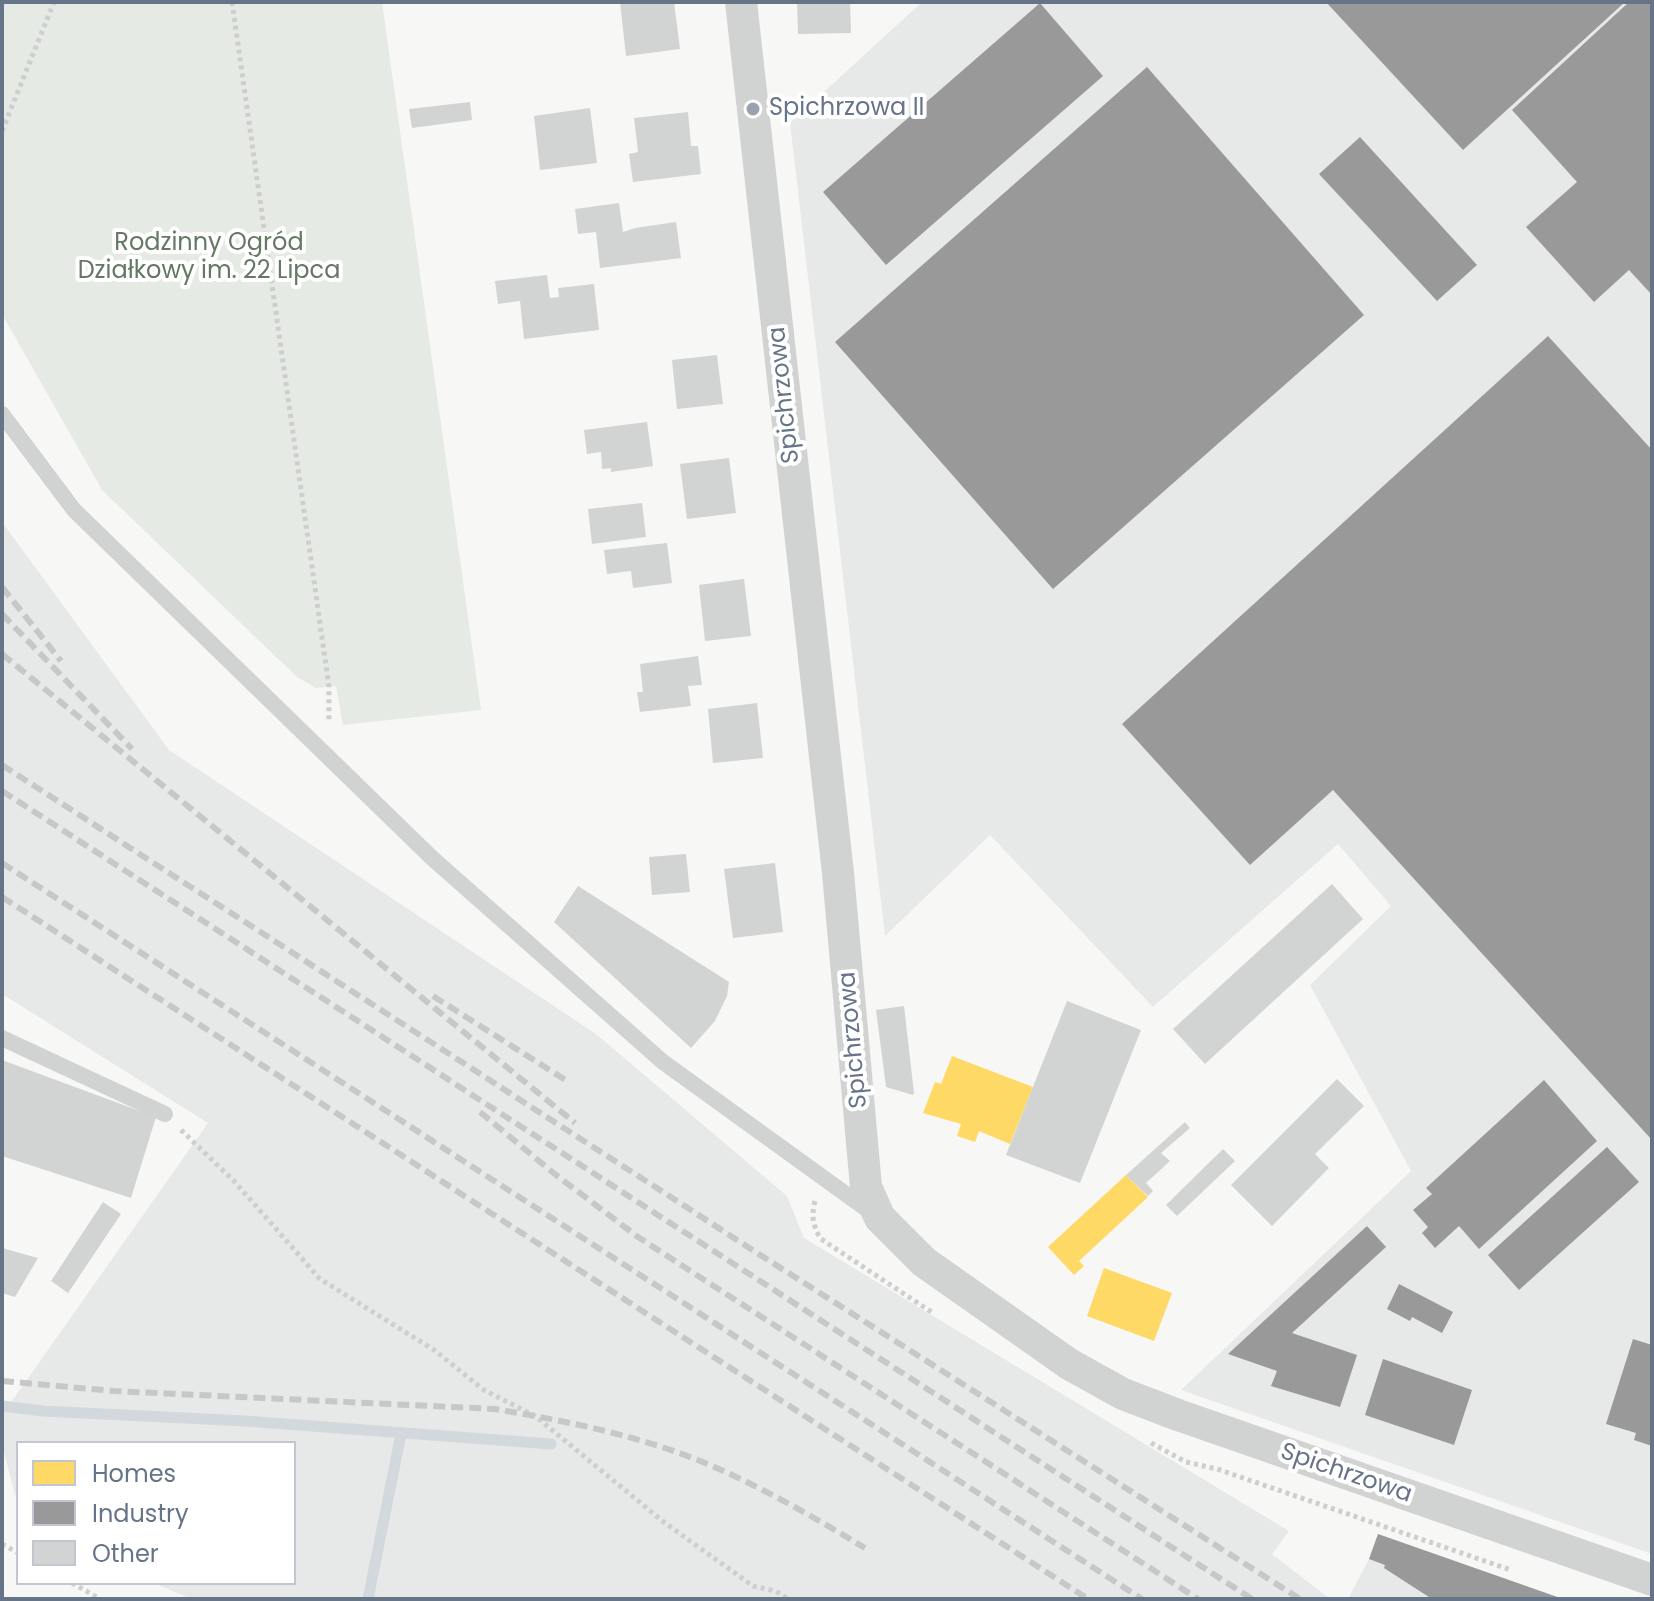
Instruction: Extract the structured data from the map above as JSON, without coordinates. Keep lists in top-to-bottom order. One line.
{"streets":{"street":["Spichrzowa"]},"parks":["Rodzinny Ogród Działkowy im. 22 Lipca"],"places":["Spichrzowa II"],"legend":["Homes","Industry","Other"]}
